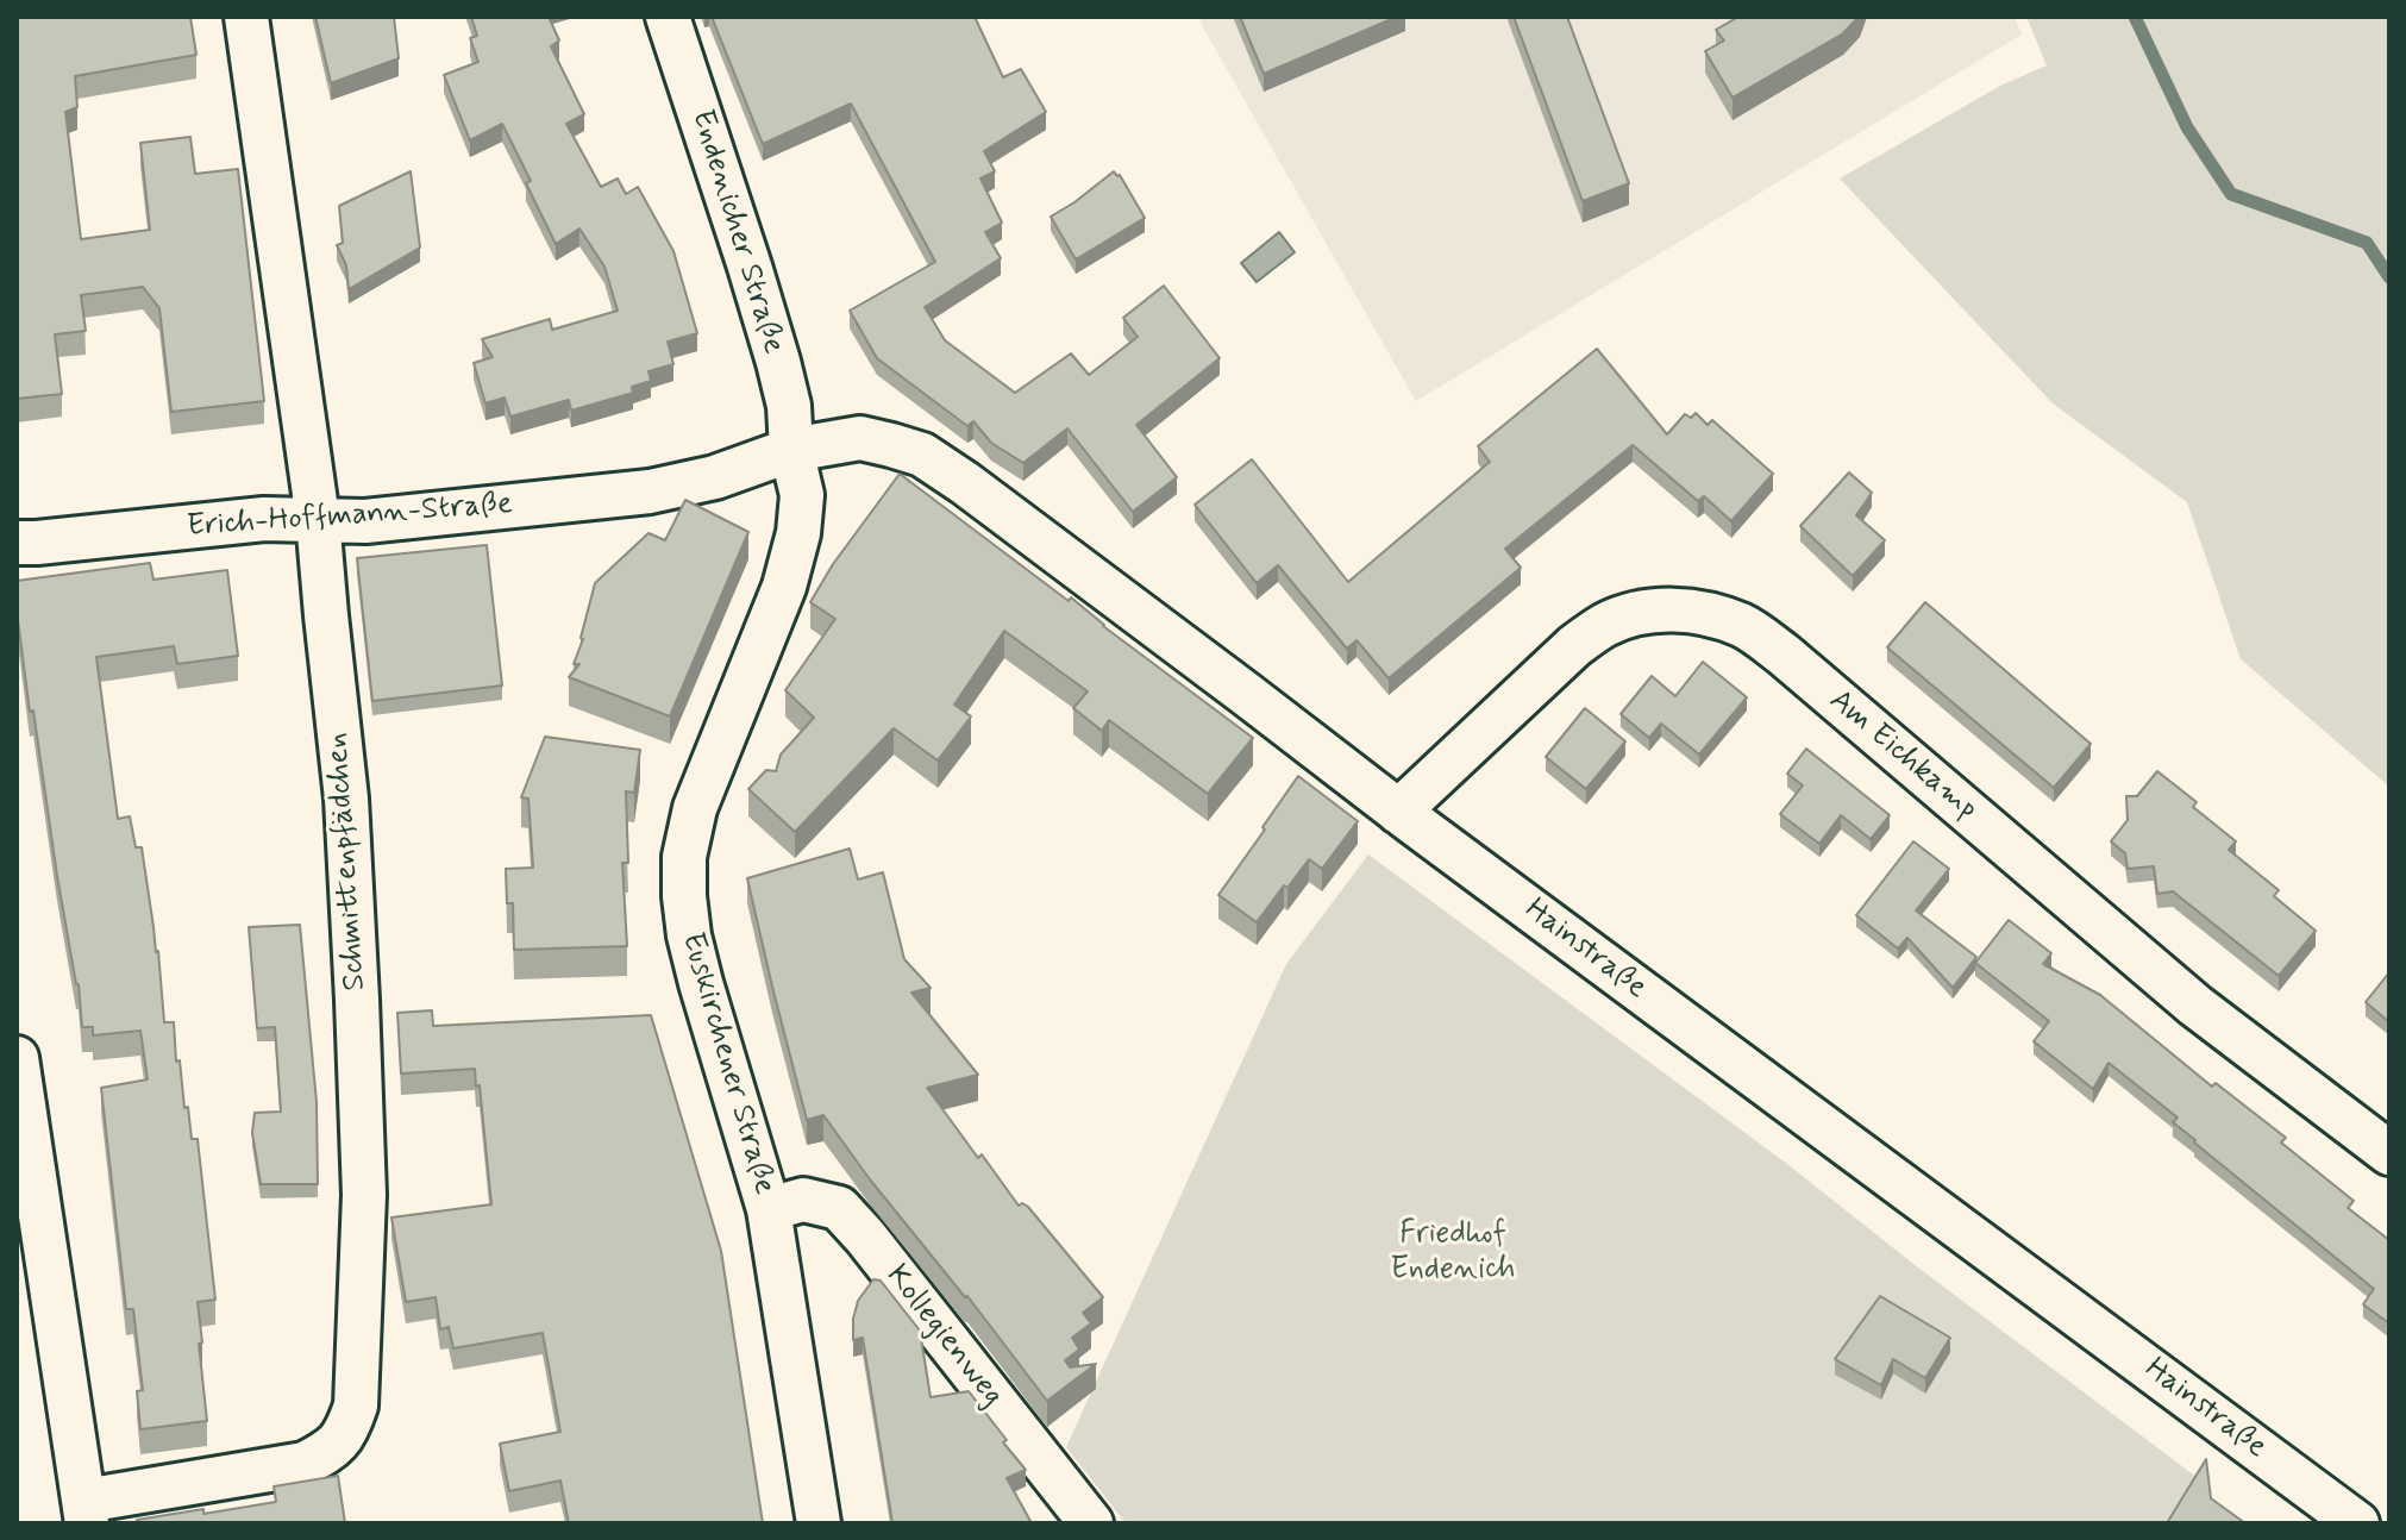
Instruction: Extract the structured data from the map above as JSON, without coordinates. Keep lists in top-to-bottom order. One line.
{"streets":{"street":["Endenicher Straße","Erich-Hoffmann-Straße","Am Eichkamp","Schmittenpfädchen","Hainstraße","Euskirchener Straße","Kollegienweg"]},"crossings":[["Endenicher Straße","Erich-Hoffmann-Straße"],["Endenicher Straße","Hainstraße"],["Endenicher Straße","Euskirchener Straße"],["Erich-Hoffmann-Straße","Schmittenpfädchen"],["Erich-Hoffmann-Straße","Hainstraße"],["Erich-Hoffmann-Straße","Euskirchener Straße"],["Am Eichkamp","Hainstraße"],["Hainstraße","Euskirchener Straße"],["Euskirchener Straße","Kollegienweg"]],"parks":["Friedhof Endenich"]}
